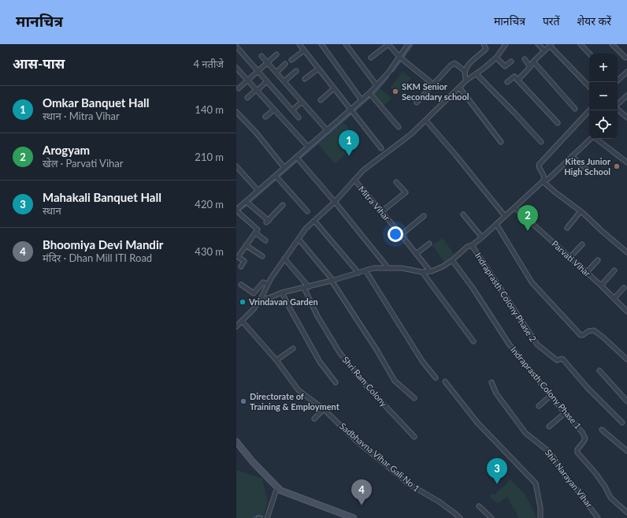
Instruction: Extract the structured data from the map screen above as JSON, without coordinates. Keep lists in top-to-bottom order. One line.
{"streets":{"street":["Mitra Vihar","Parvati Vihar","Indraprasth Colony Phase 2","Shri Ram Colony","Indraprasth Colony Phase 1","Sadbhavna Vihar Gali No 1","Shri Narayan Vihar"]},"places":["SKM Senior Secondary school","Kites Junior High School","Vrindavan Garden","Directorate of Training & Employment"],"page":{"header":"मानचित्र","nav":["मानचित्र","परतें","शेयर करें"],"heading":["आस-पास","4 नतीजे"],"map_buttons":["+","−"],"list":[{"mark":"1","name":"Omkar Banquet Hall","note":"स्थान · Mitra Vihar","value":"140 m"},{"mark":"2","name":"Arogyam","note":"खेल · Parvati Vihar","value":"210 m"},{"mark":"3","name":"Mahakali Banquet Hall","note":"स्थान","value":"420 m"},{"mark":"4","name":"Bhoomiya Devi Mandir","note":"मंदिर · Dhan Mill ITI Road","value":"430 m"}],"pins":["1","2","3","4"]}}
